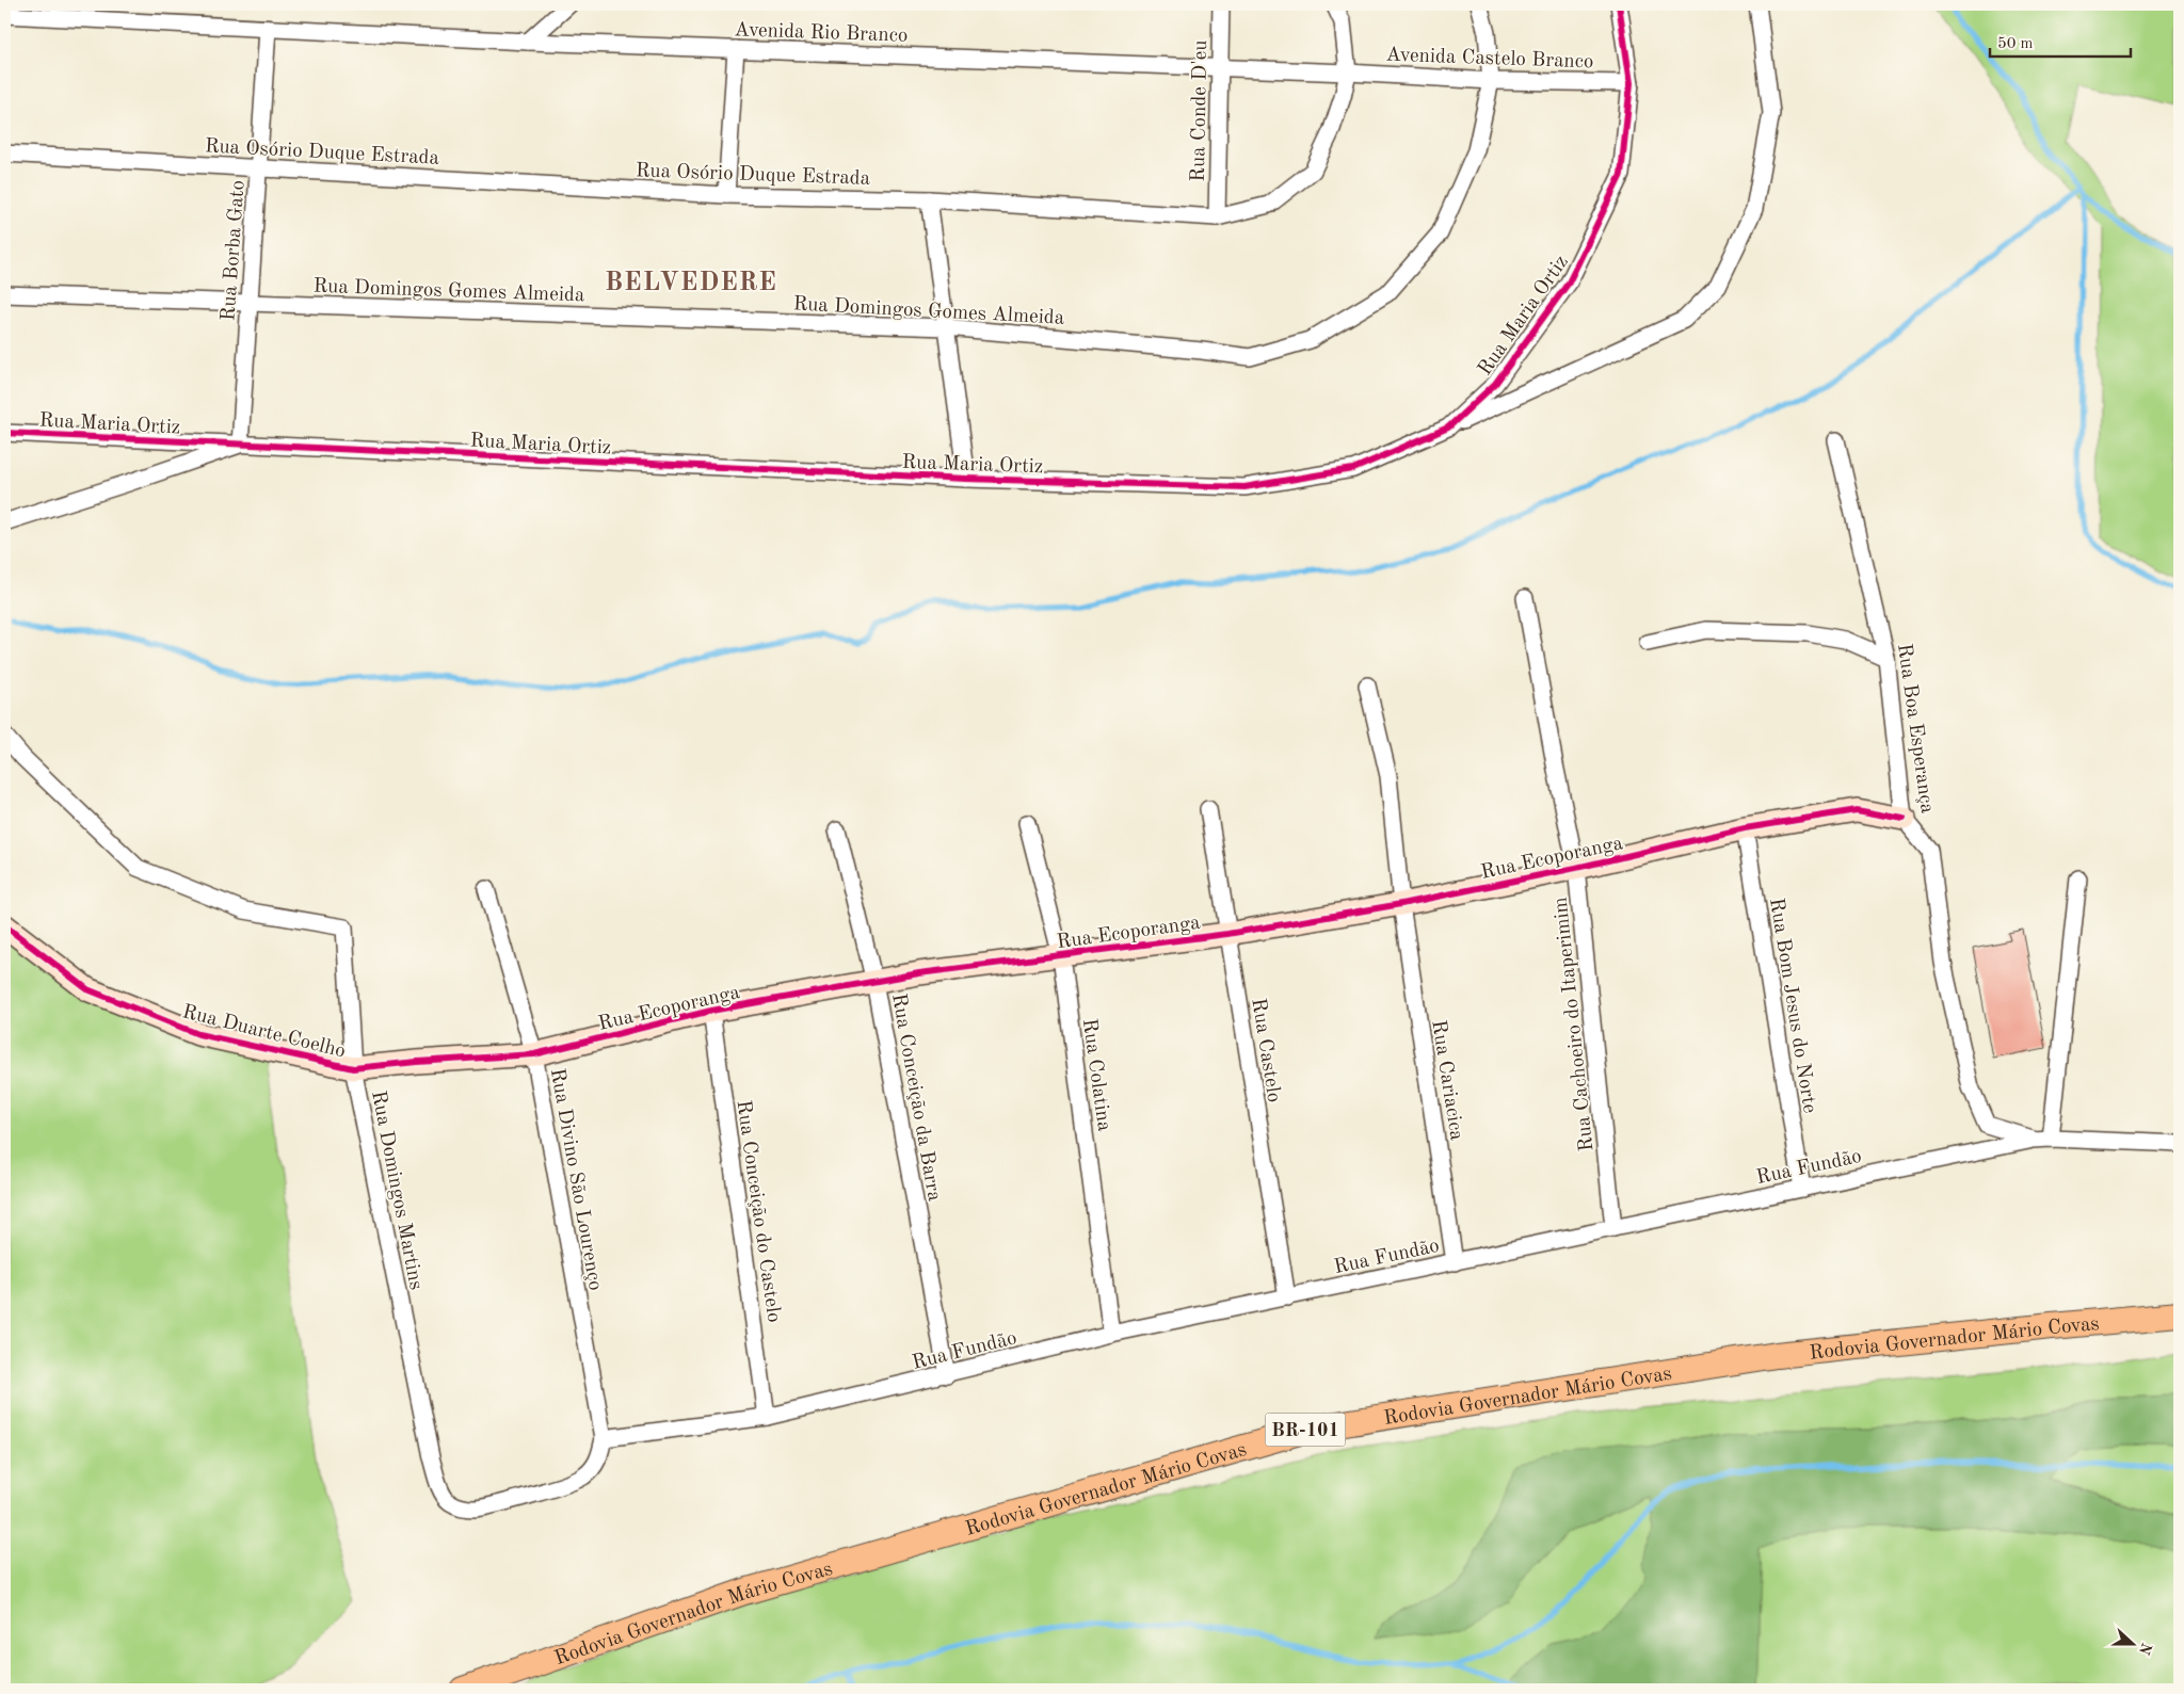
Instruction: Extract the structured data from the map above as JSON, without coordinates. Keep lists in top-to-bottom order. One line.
{"streets":{"main road":["Rodovia Governador Mário Covas","BR-101"],"street":["Avenida Rio Branco","Avenida Castelo Branco","Rua Conde D'eu","Rua Osório Duque Estrada","Rua Borba Gato","Rua Domingos Gomes Almeida","Rua Maria Ortiz","Rua Boa Esperança","Rua Ecoporanga","Rua Bom Jesus do Norte","Rua Cachoeiro do Itaperimim","Rua Duarte Coelho","Rua Castelo","Rua Colatina","Rua Cariacica","Rua Conceição da Barra","Rua Fundão","Rua Divino São Lourenço","Rua Domingos Martins","Rua Conceição do Castelo"]},"crossings":[["Avenida Rio Branco","Avenida Castelo Branco"],["Avenida Rio Branco","Rua Conde D'eu"],["Avenida Rio Branco","Rua Osório Duque Estrada"],["Avenida Rio Branco","Rua Borba Gato"],["Avenida Castelo Branco","Rua Osório Duque Estrada"],["Avenida Castelo Branco","Rua Domingos Gomes Almeida"],["Avenida Castelo Branco","Rua Maria Ortiz"],["Rua Conde D'eu","Rua Osório Duque Estrada"],["Rua Osório Duque Estrada","Rua Borba Gato"],["Rua Borba Gato","Rua Domingos Gomes Almeida"],["Rua Borba Gato","Rua Maria Ortiz"],["Rua Boa Esperança","Rua Ecoporanga"],["Rua Boa Esperança","Rua Fundão"],["Rua Ecoporanga","Rua Bom Jesus do Norte"],["Rua Ecoporanga","Rua Cachoeiro do Itaperimim"],["Rua Ecoporanga","Rua Duarte Coelho"],["Rua Ecoporanga","Rua Castelo"],["Rua Ecoporanga","Rua Colatina"],["Rua Ecoporanga","Rua Cariacica"],["Rua Ecoporanga","Rua Conceição da Barra"],["Rua Ecoporanga","Rua Divino São Lourenço"],["Rua Ecoporanga","Rua Domingos Martins"],["Rua Ecoporanga","Rua Conceição do Castelo"],["Rua Bom Jesus do Norte","Rua Fundão"],["Rua Cachoeiro do Itaperimim","Rua Fundão"],["Rua Duarte Coelho","Rua Domingos Martins"],["Rua Castelo","Rua Fundão"],["Rua Colatina","Rua Fundão"],["Rua Cariacica","Rua Fundão"],["Rua Conceição da Barra","Rua Fundão"],["Rua Fundão","Rua Divino São Lourenço"],["Rua Fundão","Rua Domingos Martins"],["Rua Fundão","Rua Conceição do Castelo"],["Rua Divino São Lourenço","Rua Domingos Martins"]],"districts":["BELVEDERE"],"scale_bar":"50 m","north":"right"}
